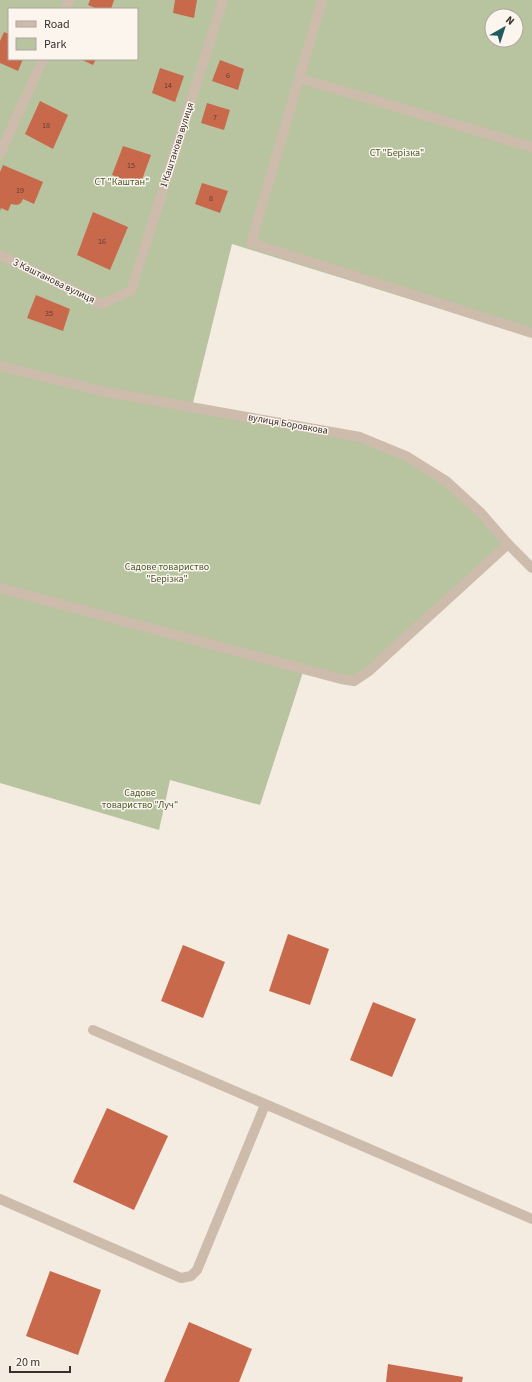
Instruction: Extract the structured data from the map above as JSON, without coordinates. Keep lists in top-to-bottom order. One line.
{"streets":{"street":["1 Каштанова вулиця","3 Каштанова вулиця","вулиця Боровкова"]},"crossings":[["1 Каштанова вулиця","3 Каштанова вулиця"]],"parks":["СТ \"Берізка\"","СТ \"Каштан\"","Садове товариство \"Берізка\"","Садове товариство \"Луч\""],"house_numbers":["6","14","7","18","15","19","8","16","35"],"legend":["Road","Park"],"scale_bar":"20 m","north":"top right"}
